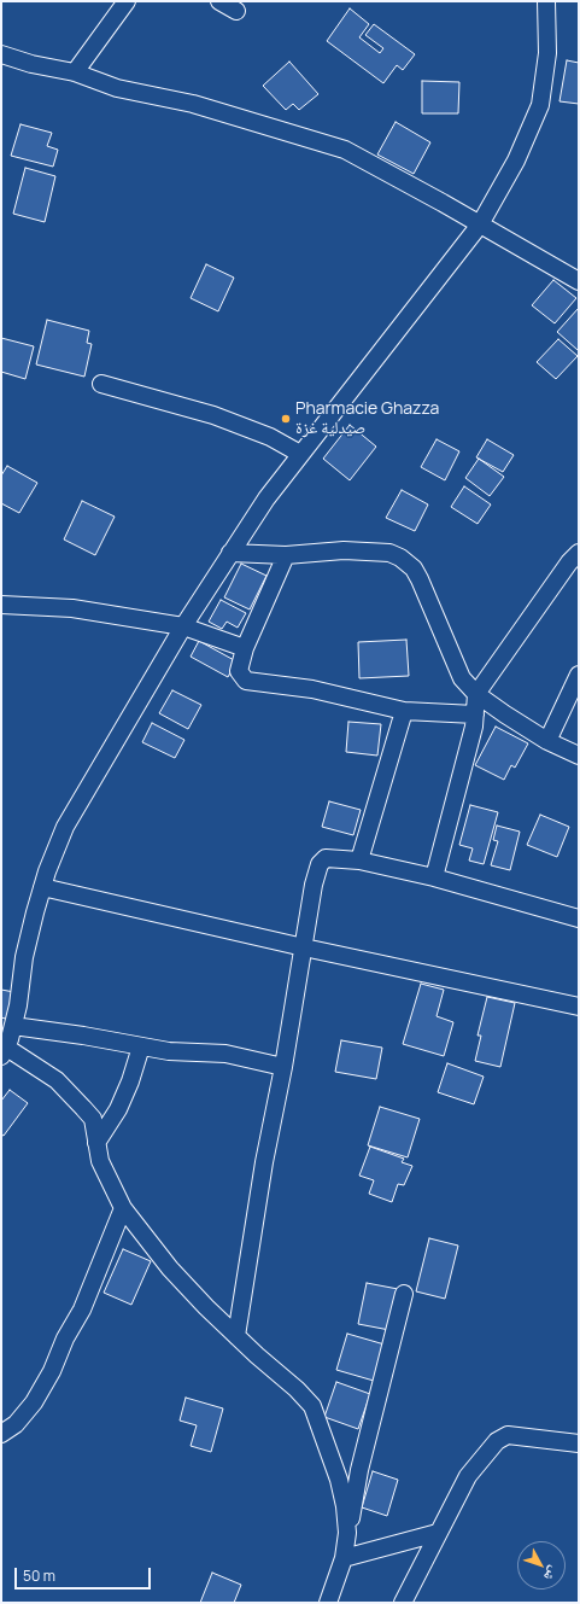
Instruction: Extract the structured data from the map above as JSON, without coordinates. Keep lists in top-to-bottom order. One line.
{"places":["Pharmacie Ghazza صيدلية غزة"],"scale_bar":"50 m","north":"bottom right"}
